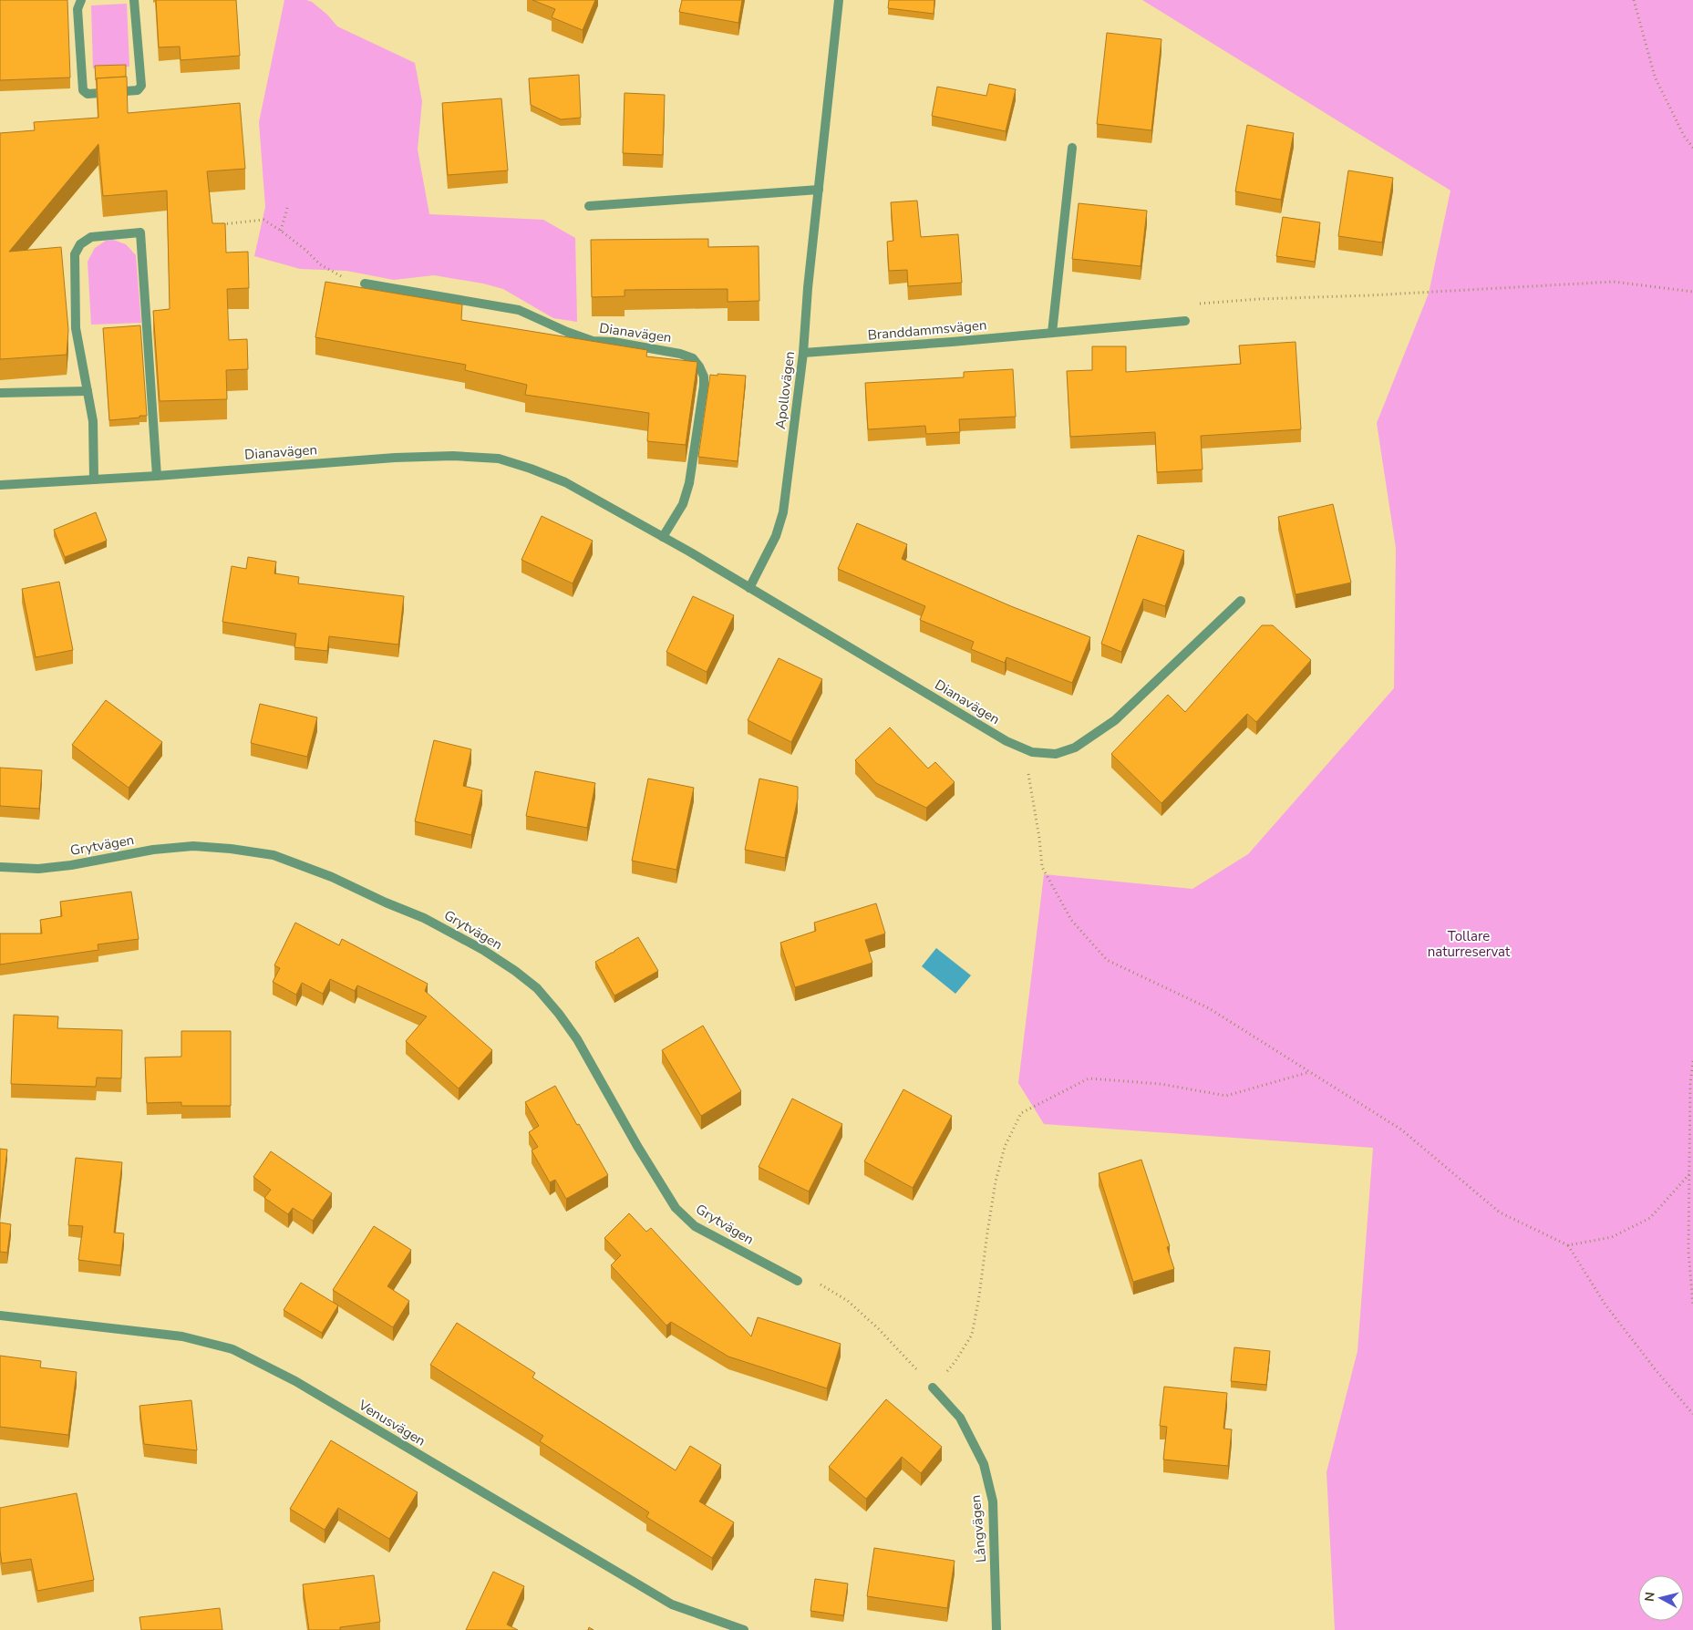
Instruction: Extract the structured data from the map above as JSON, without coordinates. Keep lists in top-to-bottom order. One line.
{"streets":{"street":["Branddammsvägen","Dianavägen","Apollovägen","Grytvägen","Venusvägen","Långvägen"]},"crossings":[["Branddammsvägen","Apollovägen"],["Dianavägen","Apollovägen"]],"parks":["Tollare naturreservat"],"north":"left"}
